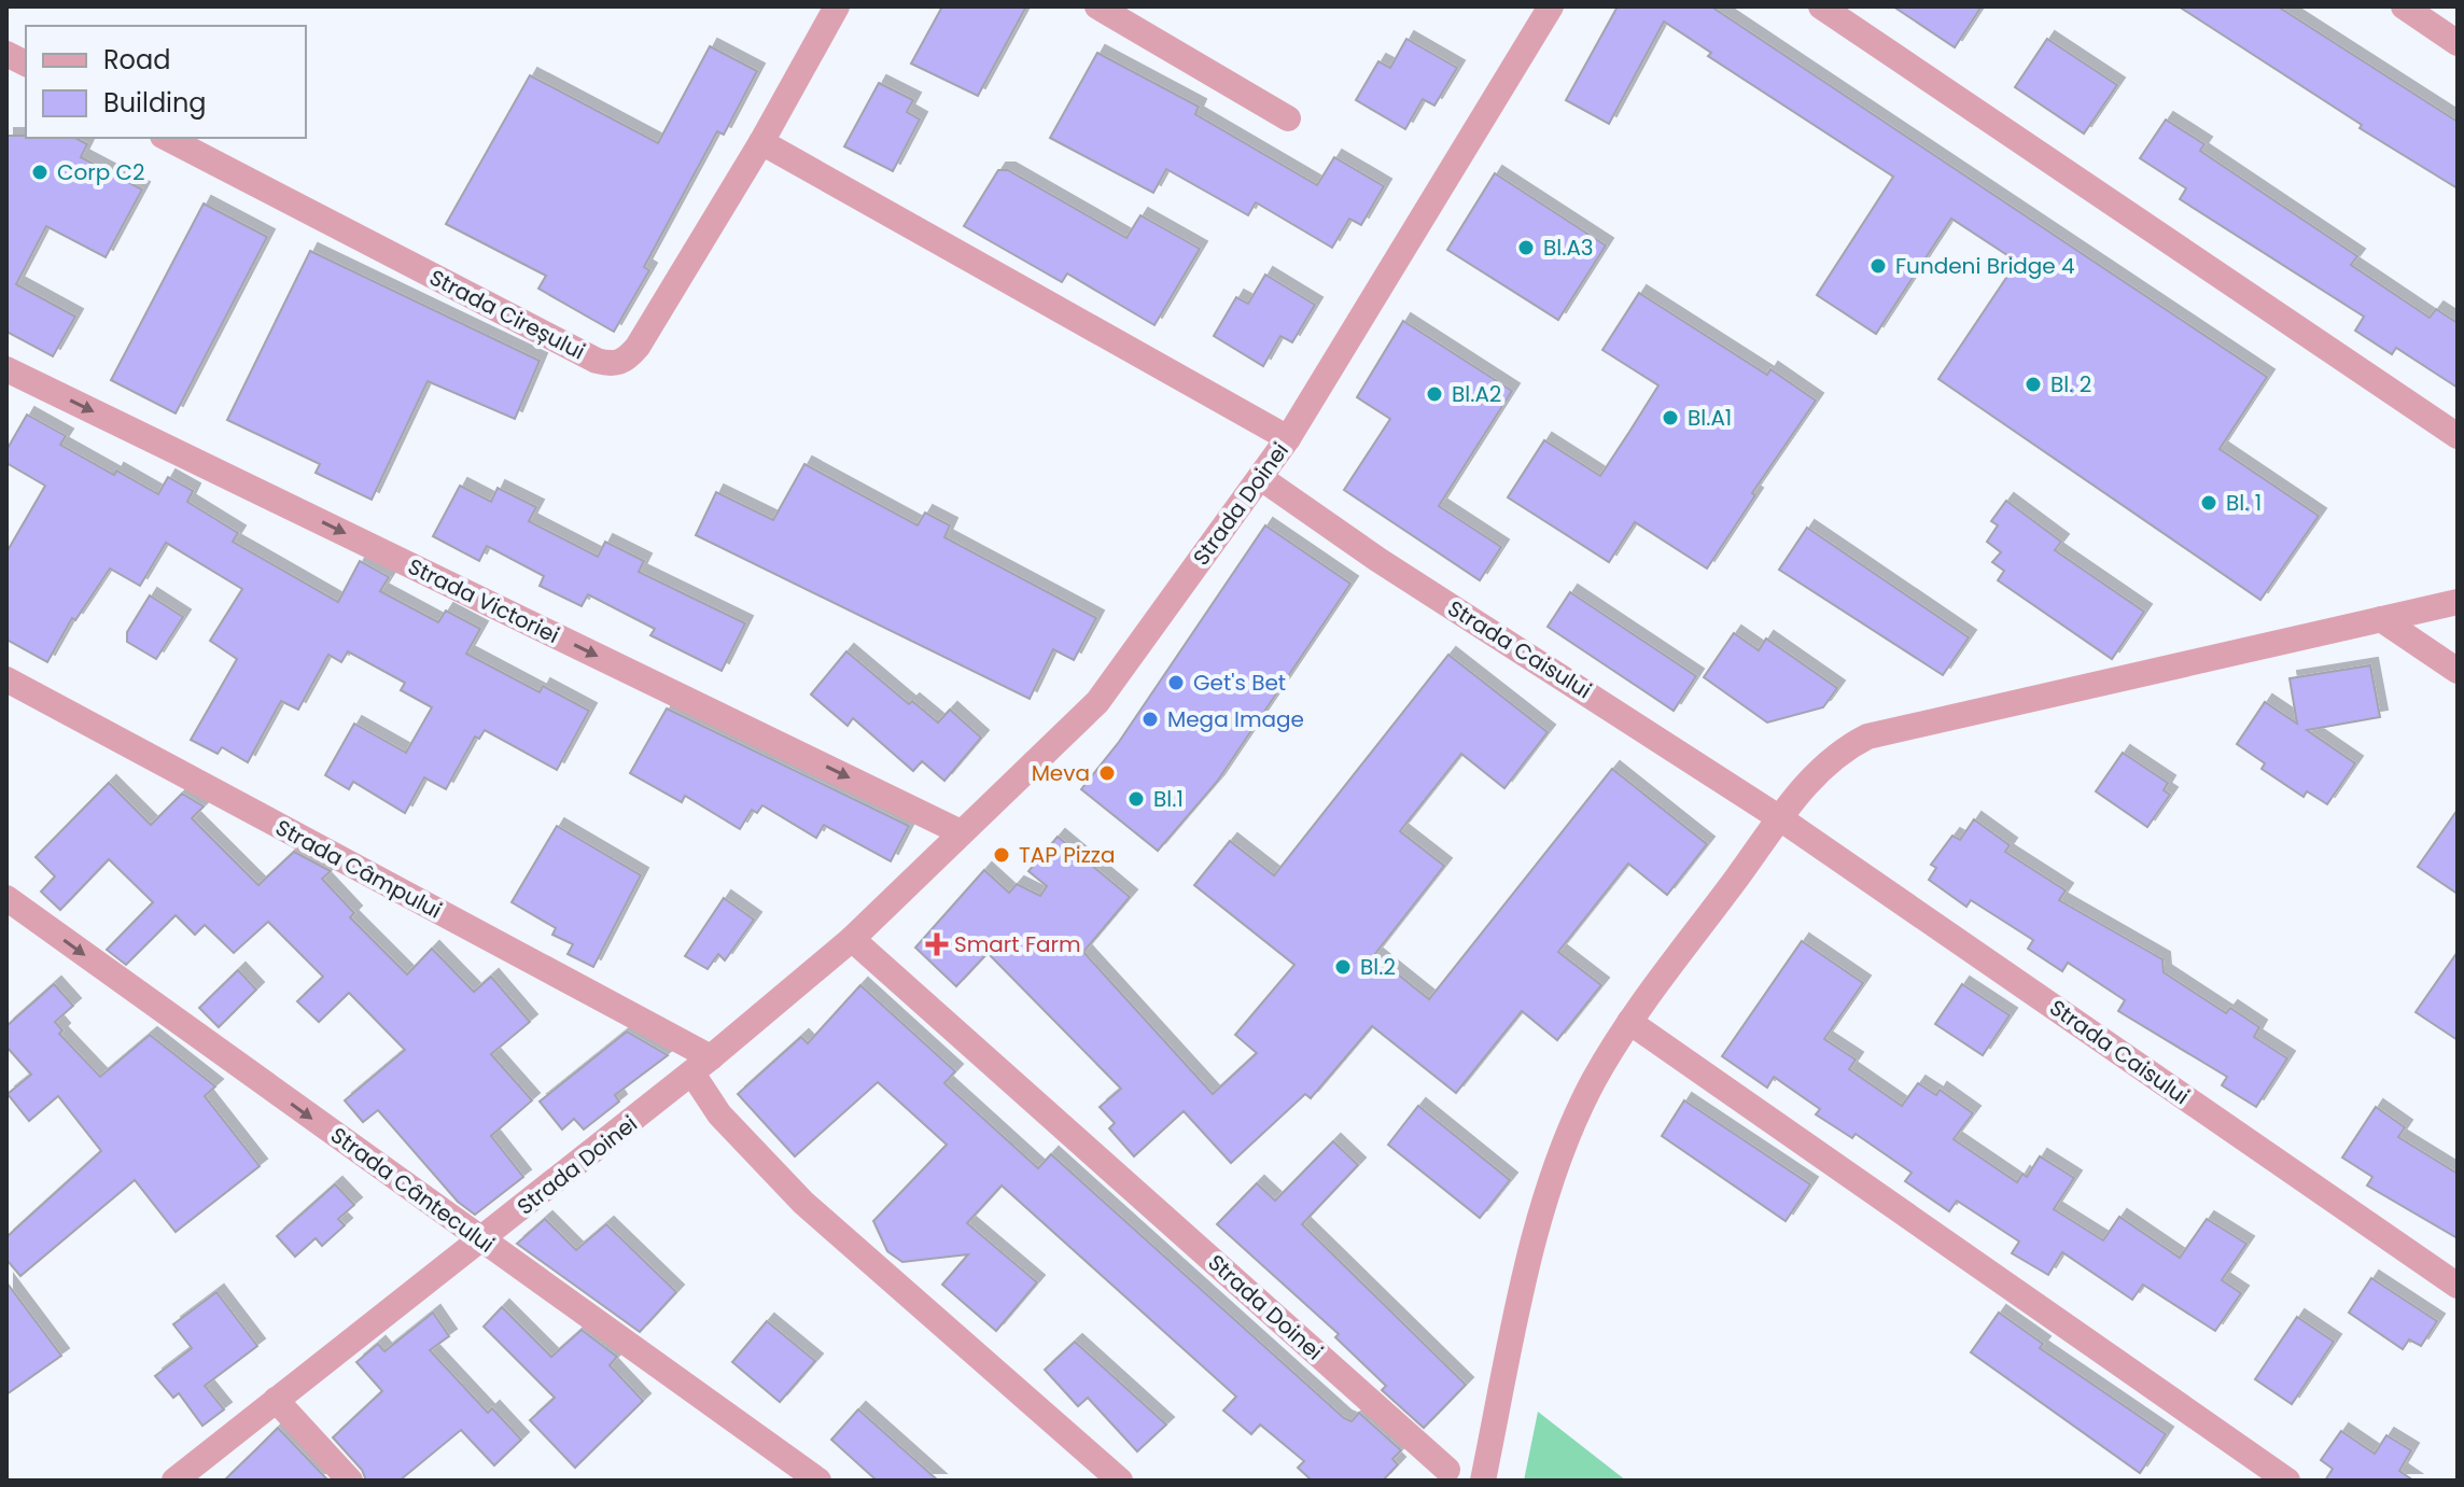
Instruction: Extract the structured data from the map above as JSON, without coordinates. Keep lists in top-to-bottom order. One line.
{"streets":{"street":["Strada Cireșului","Strada Doinei","Strada Victoriei","Strada Caisului","Strada Câmpului","Strada Cântecului"]},"crossings":[["Strada Doinei","Strada Victoriei"],["Strada Doinei","Strada Caisului"],["Strada Doinei","Strada Câmpului"],["Strada Doinei","Strada Cântecului"]],"one_way":["Strada Victoriei","Strada Cântecului"],"places":{"other":["Corp C2","Bl.A3","Fundeni Bridge 4","Bl. 2","Bl.A2","Bl.A1","Bl. 1","Get's Bet","Mega Image","Meva","Bl.1","TAP Pizza","Bl.2"],"health":["Smart Farm"]},"legend":["Road","Building"]}
